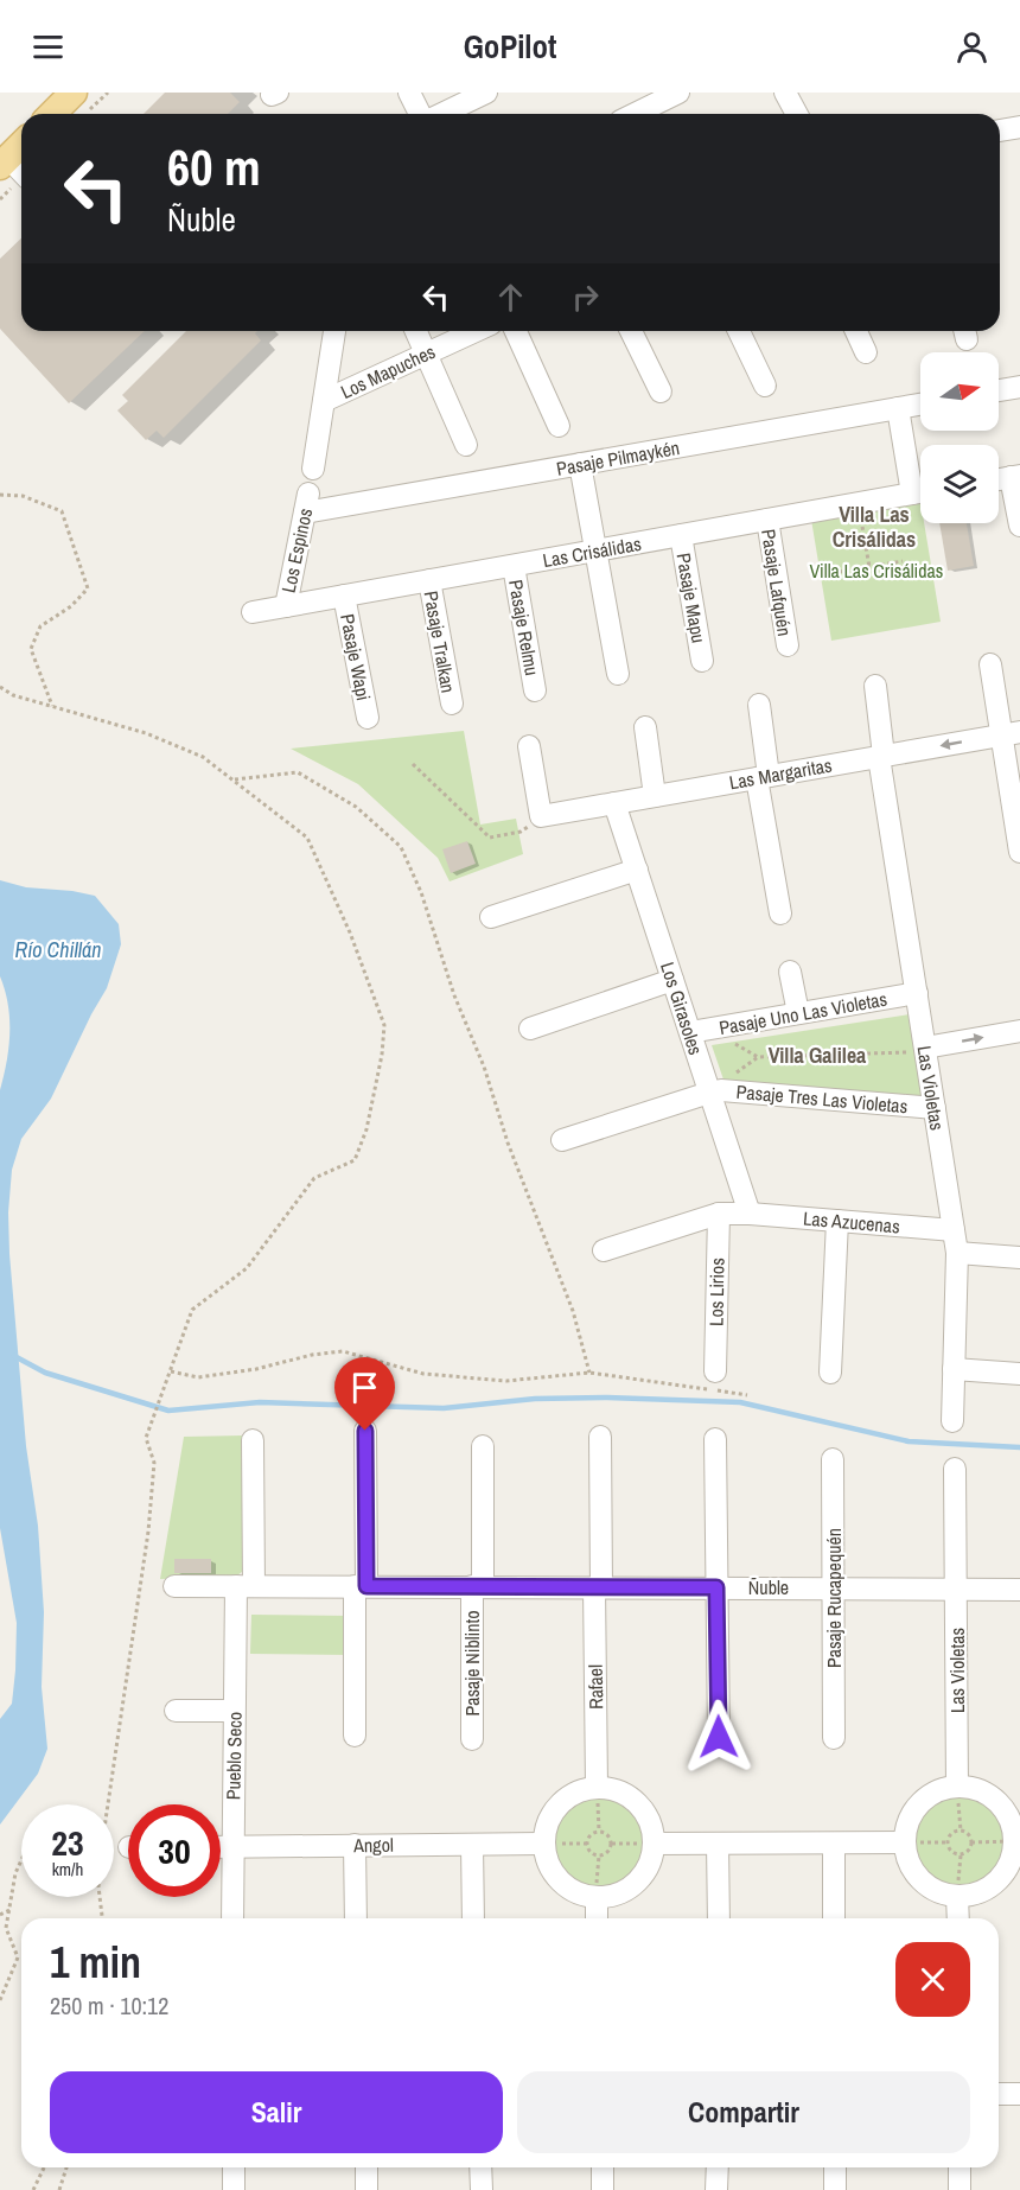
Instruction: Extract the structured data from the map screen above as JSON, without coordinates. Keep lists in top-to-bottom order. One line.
{"streets":{"street":["Los Mapuches","Pasaje Pilmaykén","Los Espinos","Las Crisálidas","Pasaje Lafquén","Pasaje Mapu","Pasaje Relmu","Pasaje Tralkan","Pasaje Wapi","Las Margaritas","Los Girasoles","Pasaje Uno Las Violetas","Las Violetas","Pasaje Tres Las Violetas","Las Azucenas","Los Lirios","Ñuble","Pasaje Rucapequén","Pasaje Niblinto","Rafael","Pueblo Seco","Angol"]},"crossings":[["Pasaje Pilmaykén","Los Espinos"],["Los Espinos","Las Crisálidas"],["Las Crisálidas","Pasaje Lafquén"],["Las Crisálidas","Pasaje Mapu"],["Las Crisálidas","Pasaje Relmu"],["Las Crisálidas","Pasaje Tralkan"],["Las Crisálidas","Pasaje Wapi"],["Las Margaritas","Los Girasoles"],["Las Margaritas","Las Violetas"],["Los Girasoles","Pasaje Uno Las Violetas"],["Los Girasoles","Pasaje Tres Las Violetas"],["Los Girasoles","Las Azucenas"],["Pasaje Uno Las Violetas","Las Violetas"],["Las Violetas","Pasaje Tres Las Violetas"],["Las Violetas","Las Azucenas"],["Las Violetas","Ñuble"],["Las Azucenas","Los Lirios"],["Ñuble","Pasaje Rucapequén"],["Ñuble","Pasaje Niblinto"],["Ñuble","Rafael"],["Ñuble","Pueblo Seco"],["Pueblo Seco","Angol"]],"districts":["Villa Las Crisálidas","Villa Galilea"],"water":["Río Chillán"],"parks":["Villa Las Crisálidas"],"north":"right","page":{"header":"GoPilot","turn":["60 m","Ñuble"],"speed":"23 km/h","limit":"30","heading":["1 min","250 m · 10:12"],"buttons":["Salir","Compartir"]}}
